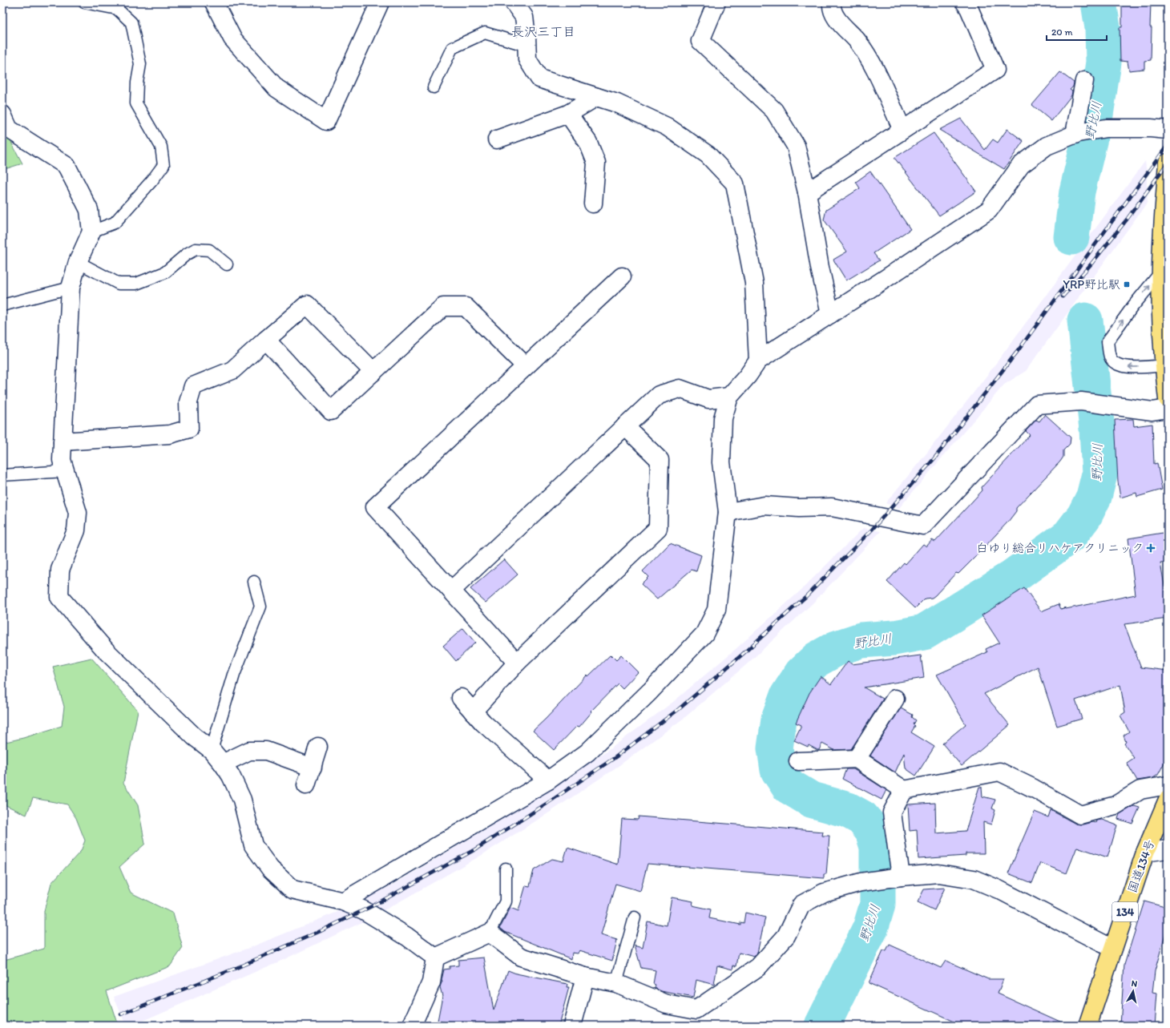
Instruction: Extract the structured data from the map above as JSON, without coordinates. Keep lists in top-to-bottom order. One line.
{"streets":{"main road":["国道134号","134"]},"districts":["長沢三丁目"],"water":["野比川"],"places":{"transit":["YRP野比駅"],"health":["白ゆり総合リハケアクリニック"]},"scale_bar":"20 m","north":"top"}
